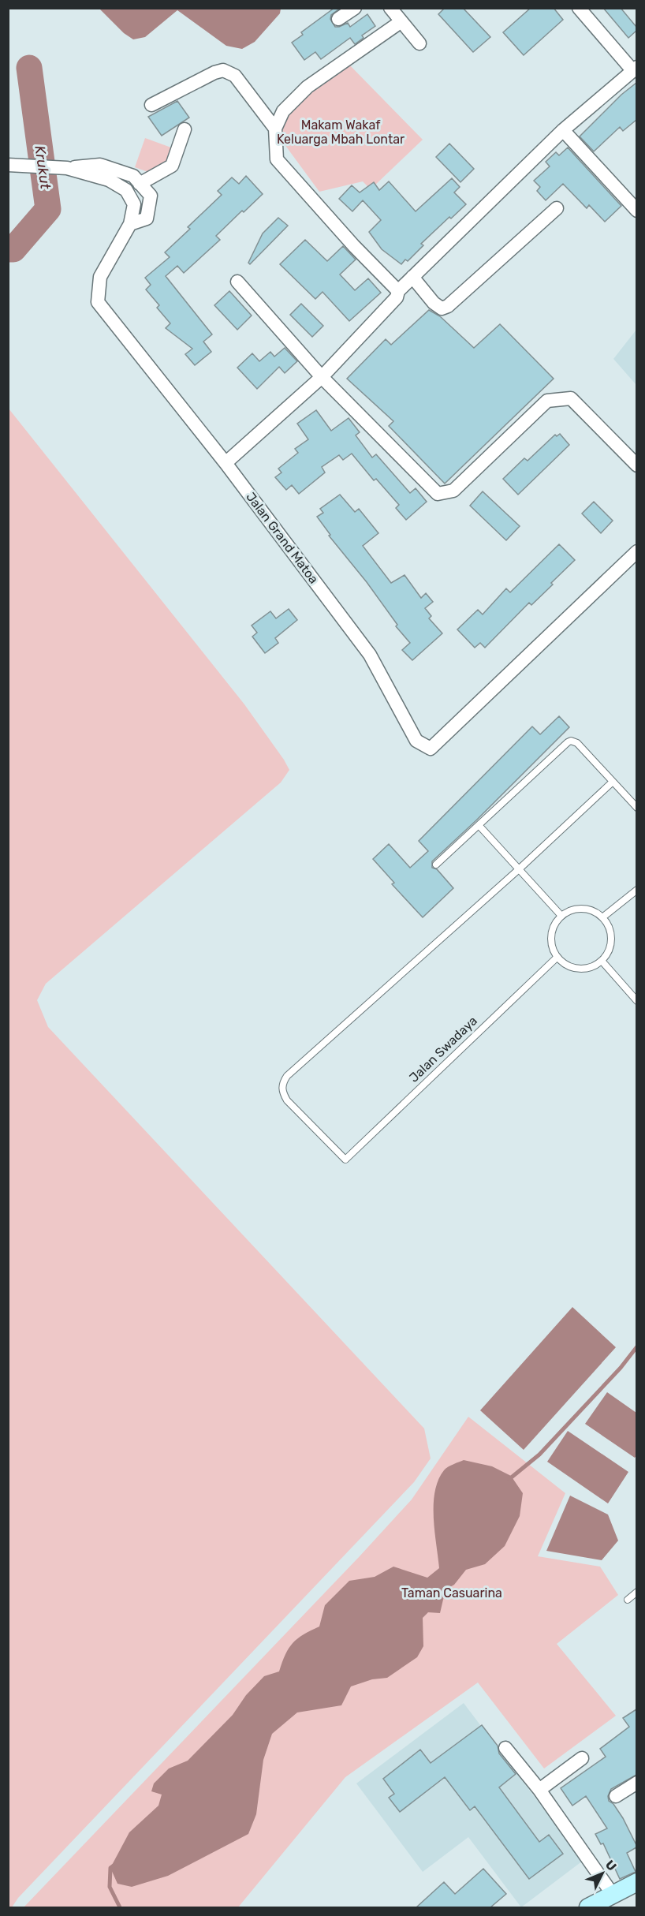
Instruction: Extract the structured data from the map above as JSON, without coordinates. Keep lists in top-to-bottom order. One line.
{"streets":{"street":["Jalan Grand Matoa"],"lane":["Jalan Swadaya"]},"water":["Krukut"],"parks":["Makam Wakaf Keluarga Mbah Lontar","Taman Casuarina"],"north":"top right"}
